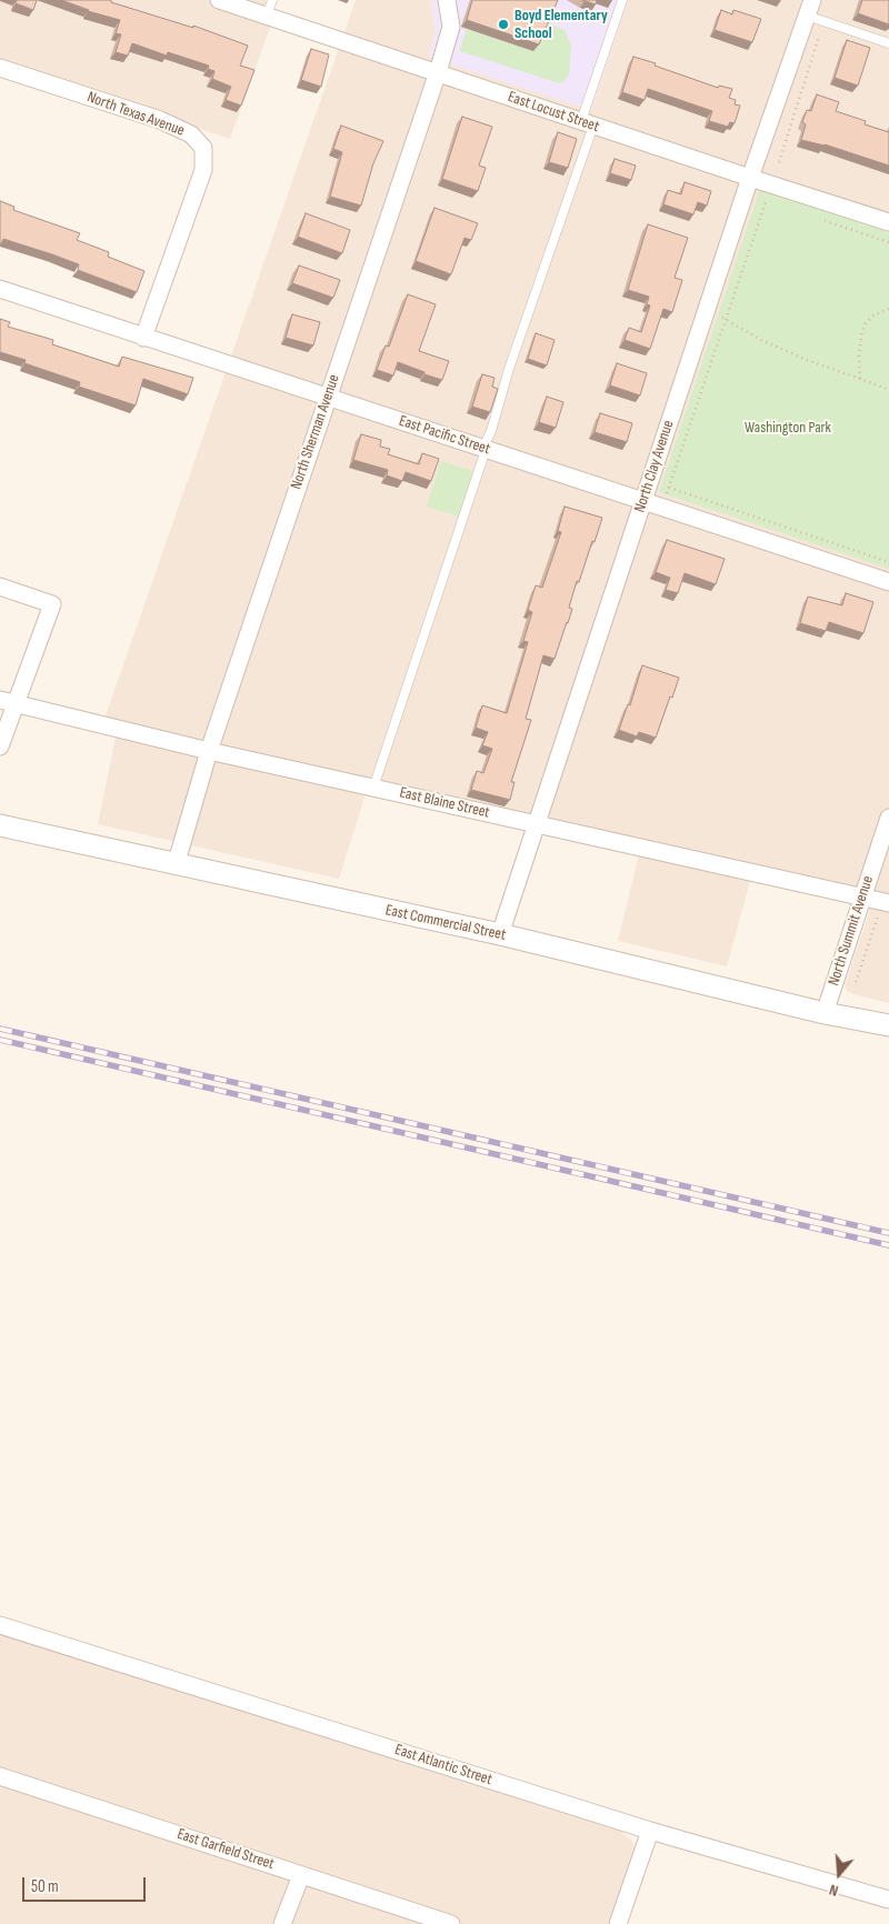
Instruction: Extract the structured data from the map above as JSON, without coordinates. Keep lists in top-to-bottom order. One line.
{"streets":{"street":["East Locust Street","North Texas Avenue","North Sherman Avenue","East Pacific Street","North Clay Avenue","East Blaine Street","East Commercial Street","North Summit Avenue","East Atlantic Street","East Garfield Street"]},"crossings":[["East Locust Street","North Sherman Avenue"],["East Locust Street","North Clay Avenue"],["North Texas Avenue","East Pacific Street"],["North Sherman Avenue","East Pacific Street"],["North Sherman Avenue","East Blaine Street"],["North Sherman Avenue","East Commercial Street"],["East Pacific Street","North Clay Avenue"],["North Clay Avenue","East Blaine Street"],["North Clay Avenue","East Commercial Street"],["East Blaine Street","North Summit Avenue"],["East Commercial Street","North Summit Avenue"]],"parks":["Washington Park"],"places":["Boyd Elementary School"],"scale_bar":"50 m","north":"bottom"}
